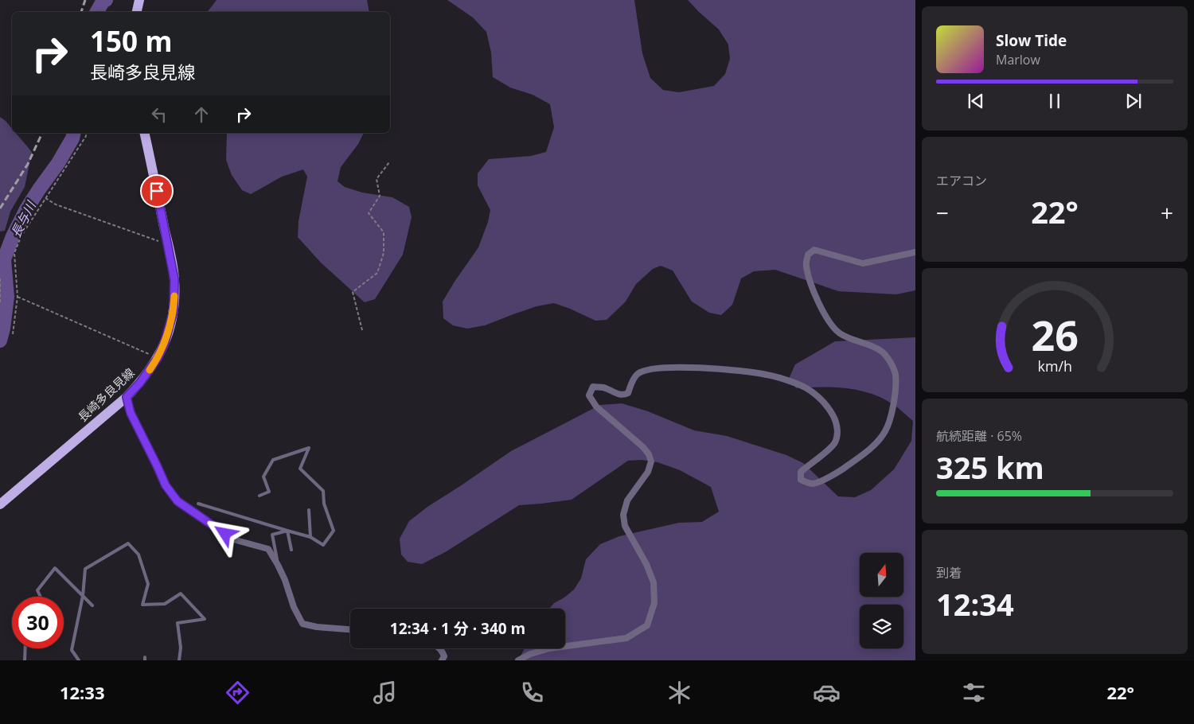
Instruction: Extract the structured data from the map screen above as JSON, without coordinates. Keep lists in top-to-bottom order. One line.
{"streets":{"main road":["長崎多良見線"]},"water":["長与川"],"north":"top","page":{"turn":["150 m","長崎多良見線"],"song":["Slow Tide","Marlow"],"tile":["エアコン",["航続距離 · 65%","325 km"],["到着","12:34"]],"heat":["−","22°","+"],"limit":"30","trip":"12:34 · 1 分 · 340 m","tabs":["12:33","22°"],"gauge":["26","km/h"]}}
